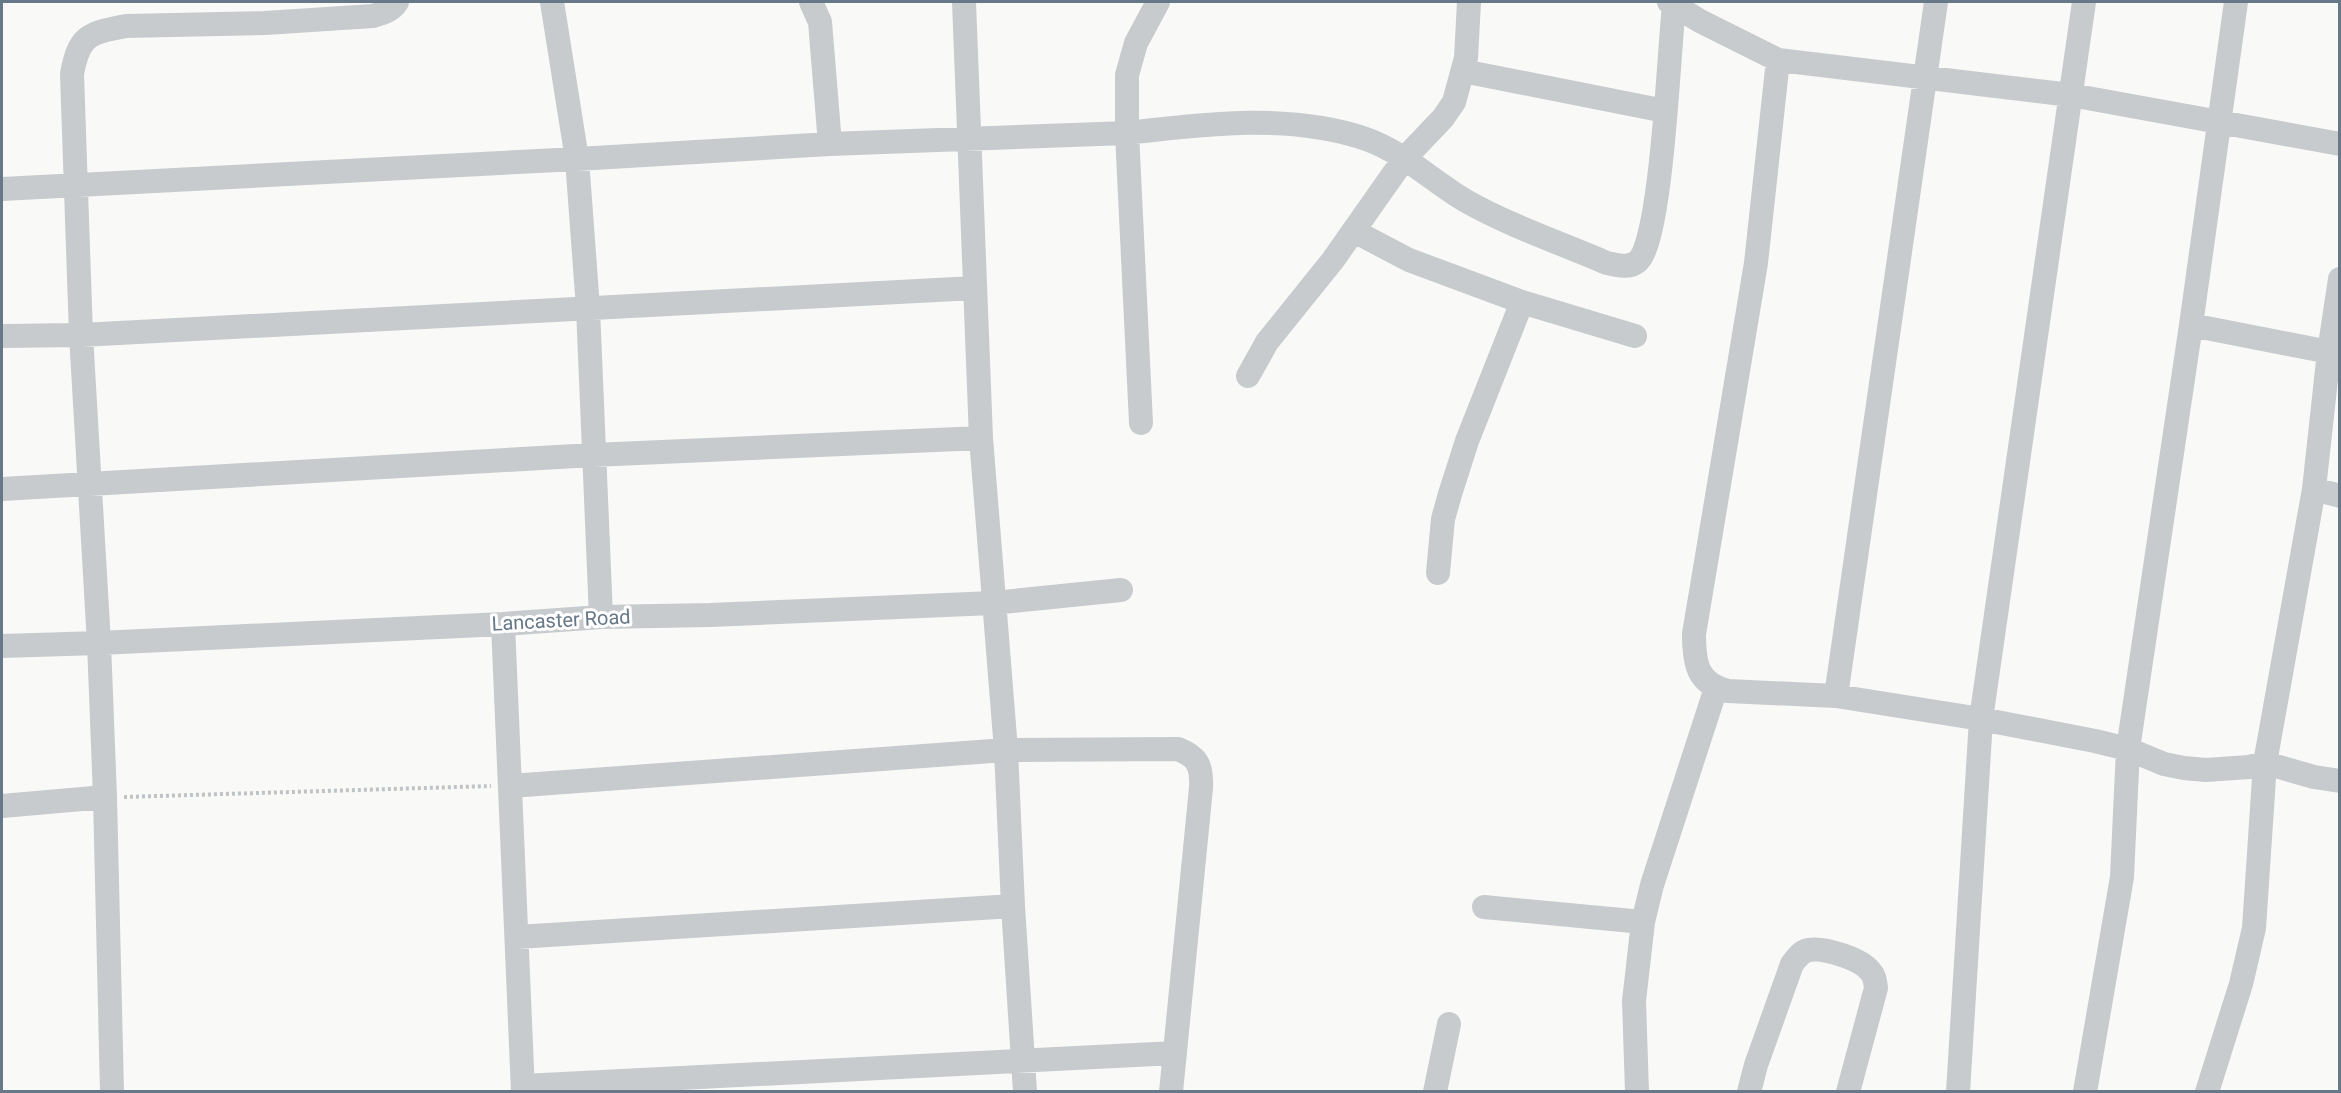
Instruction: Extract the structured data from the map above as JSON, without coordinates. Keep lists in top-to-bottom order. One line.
{"streets":{"street":["Lancaster Road"]}}
